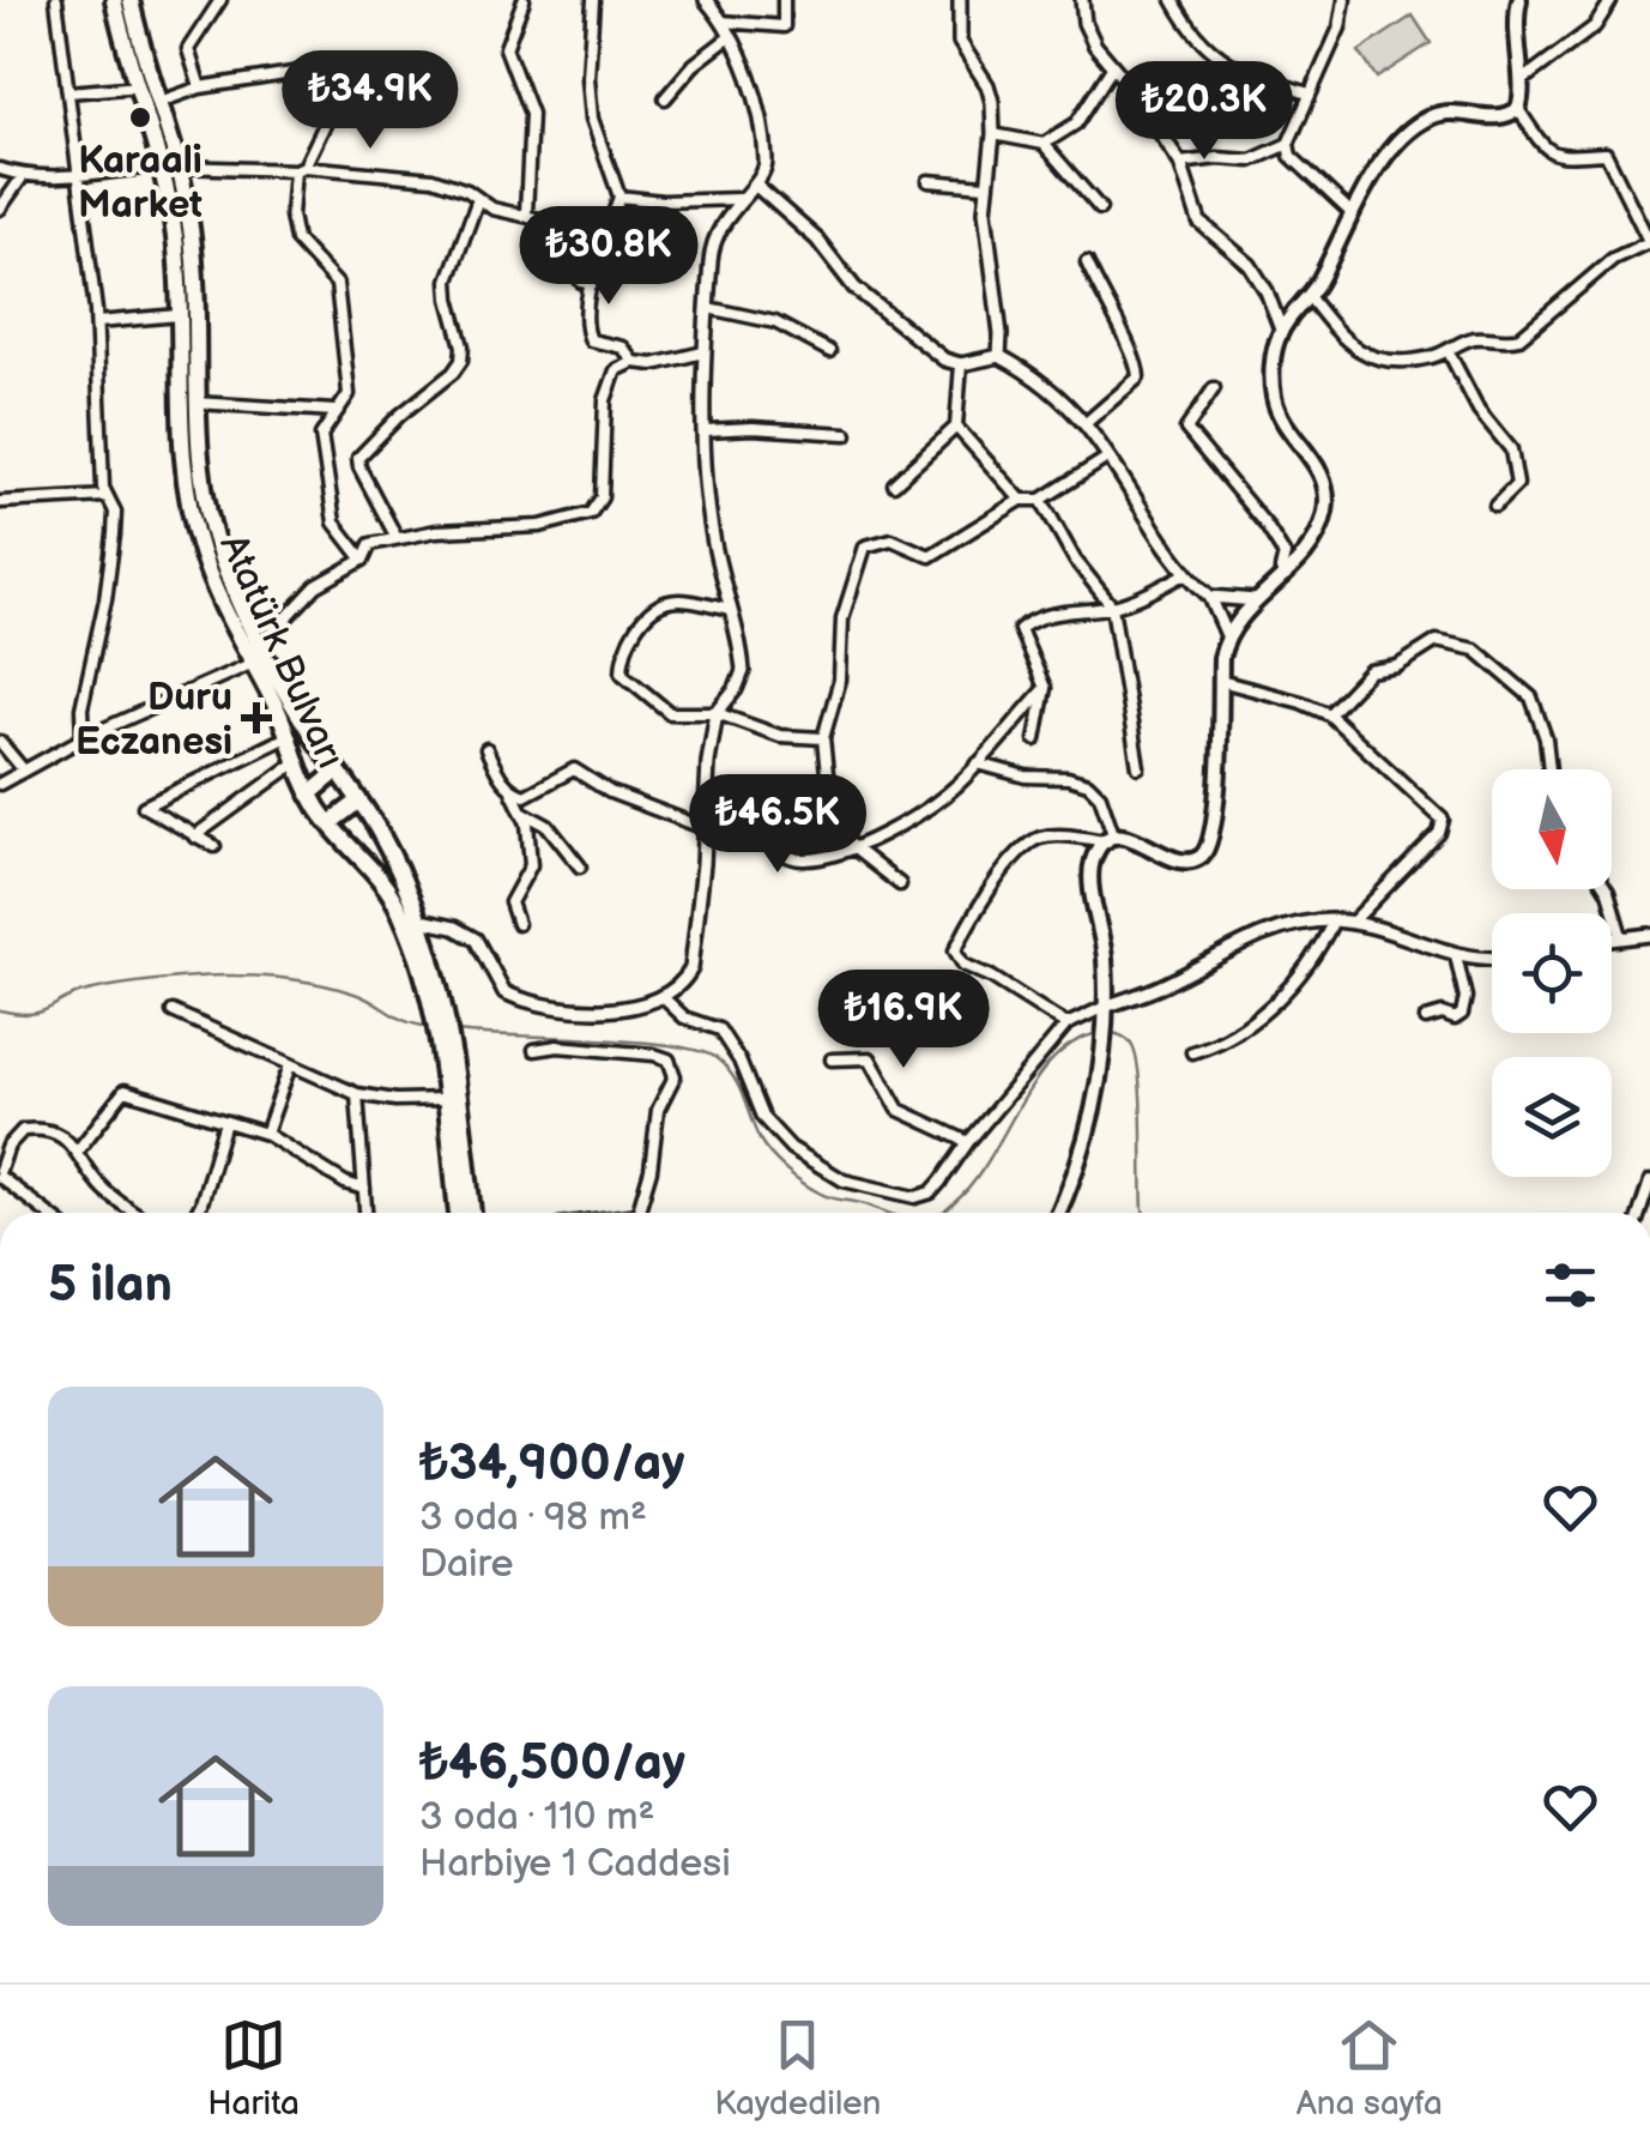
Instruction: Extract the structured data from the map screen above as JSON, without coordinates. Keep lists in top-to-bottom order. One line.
{"streets":{"highway":["Atatürk Bulvarı"]},"places":{"other":["Karaali Market"],"health":["Duru Eczanesi"]},"north":"bottom","page":{"price":["₺34.9K","₺20.3K","₺30.8K","₺46.5K","₺16.9K"],"heading":"5 ilan","list":[{"name":"₺34,900/ay","note":"3 oda · 98 m² · Daire"},{"name":"₺46,500/ay","note":"3 oda · 110 m² · Harbiye 1 Caddesi"}],"tabs":["Harita","Kaydedilen","Ana sayfa"]}}
